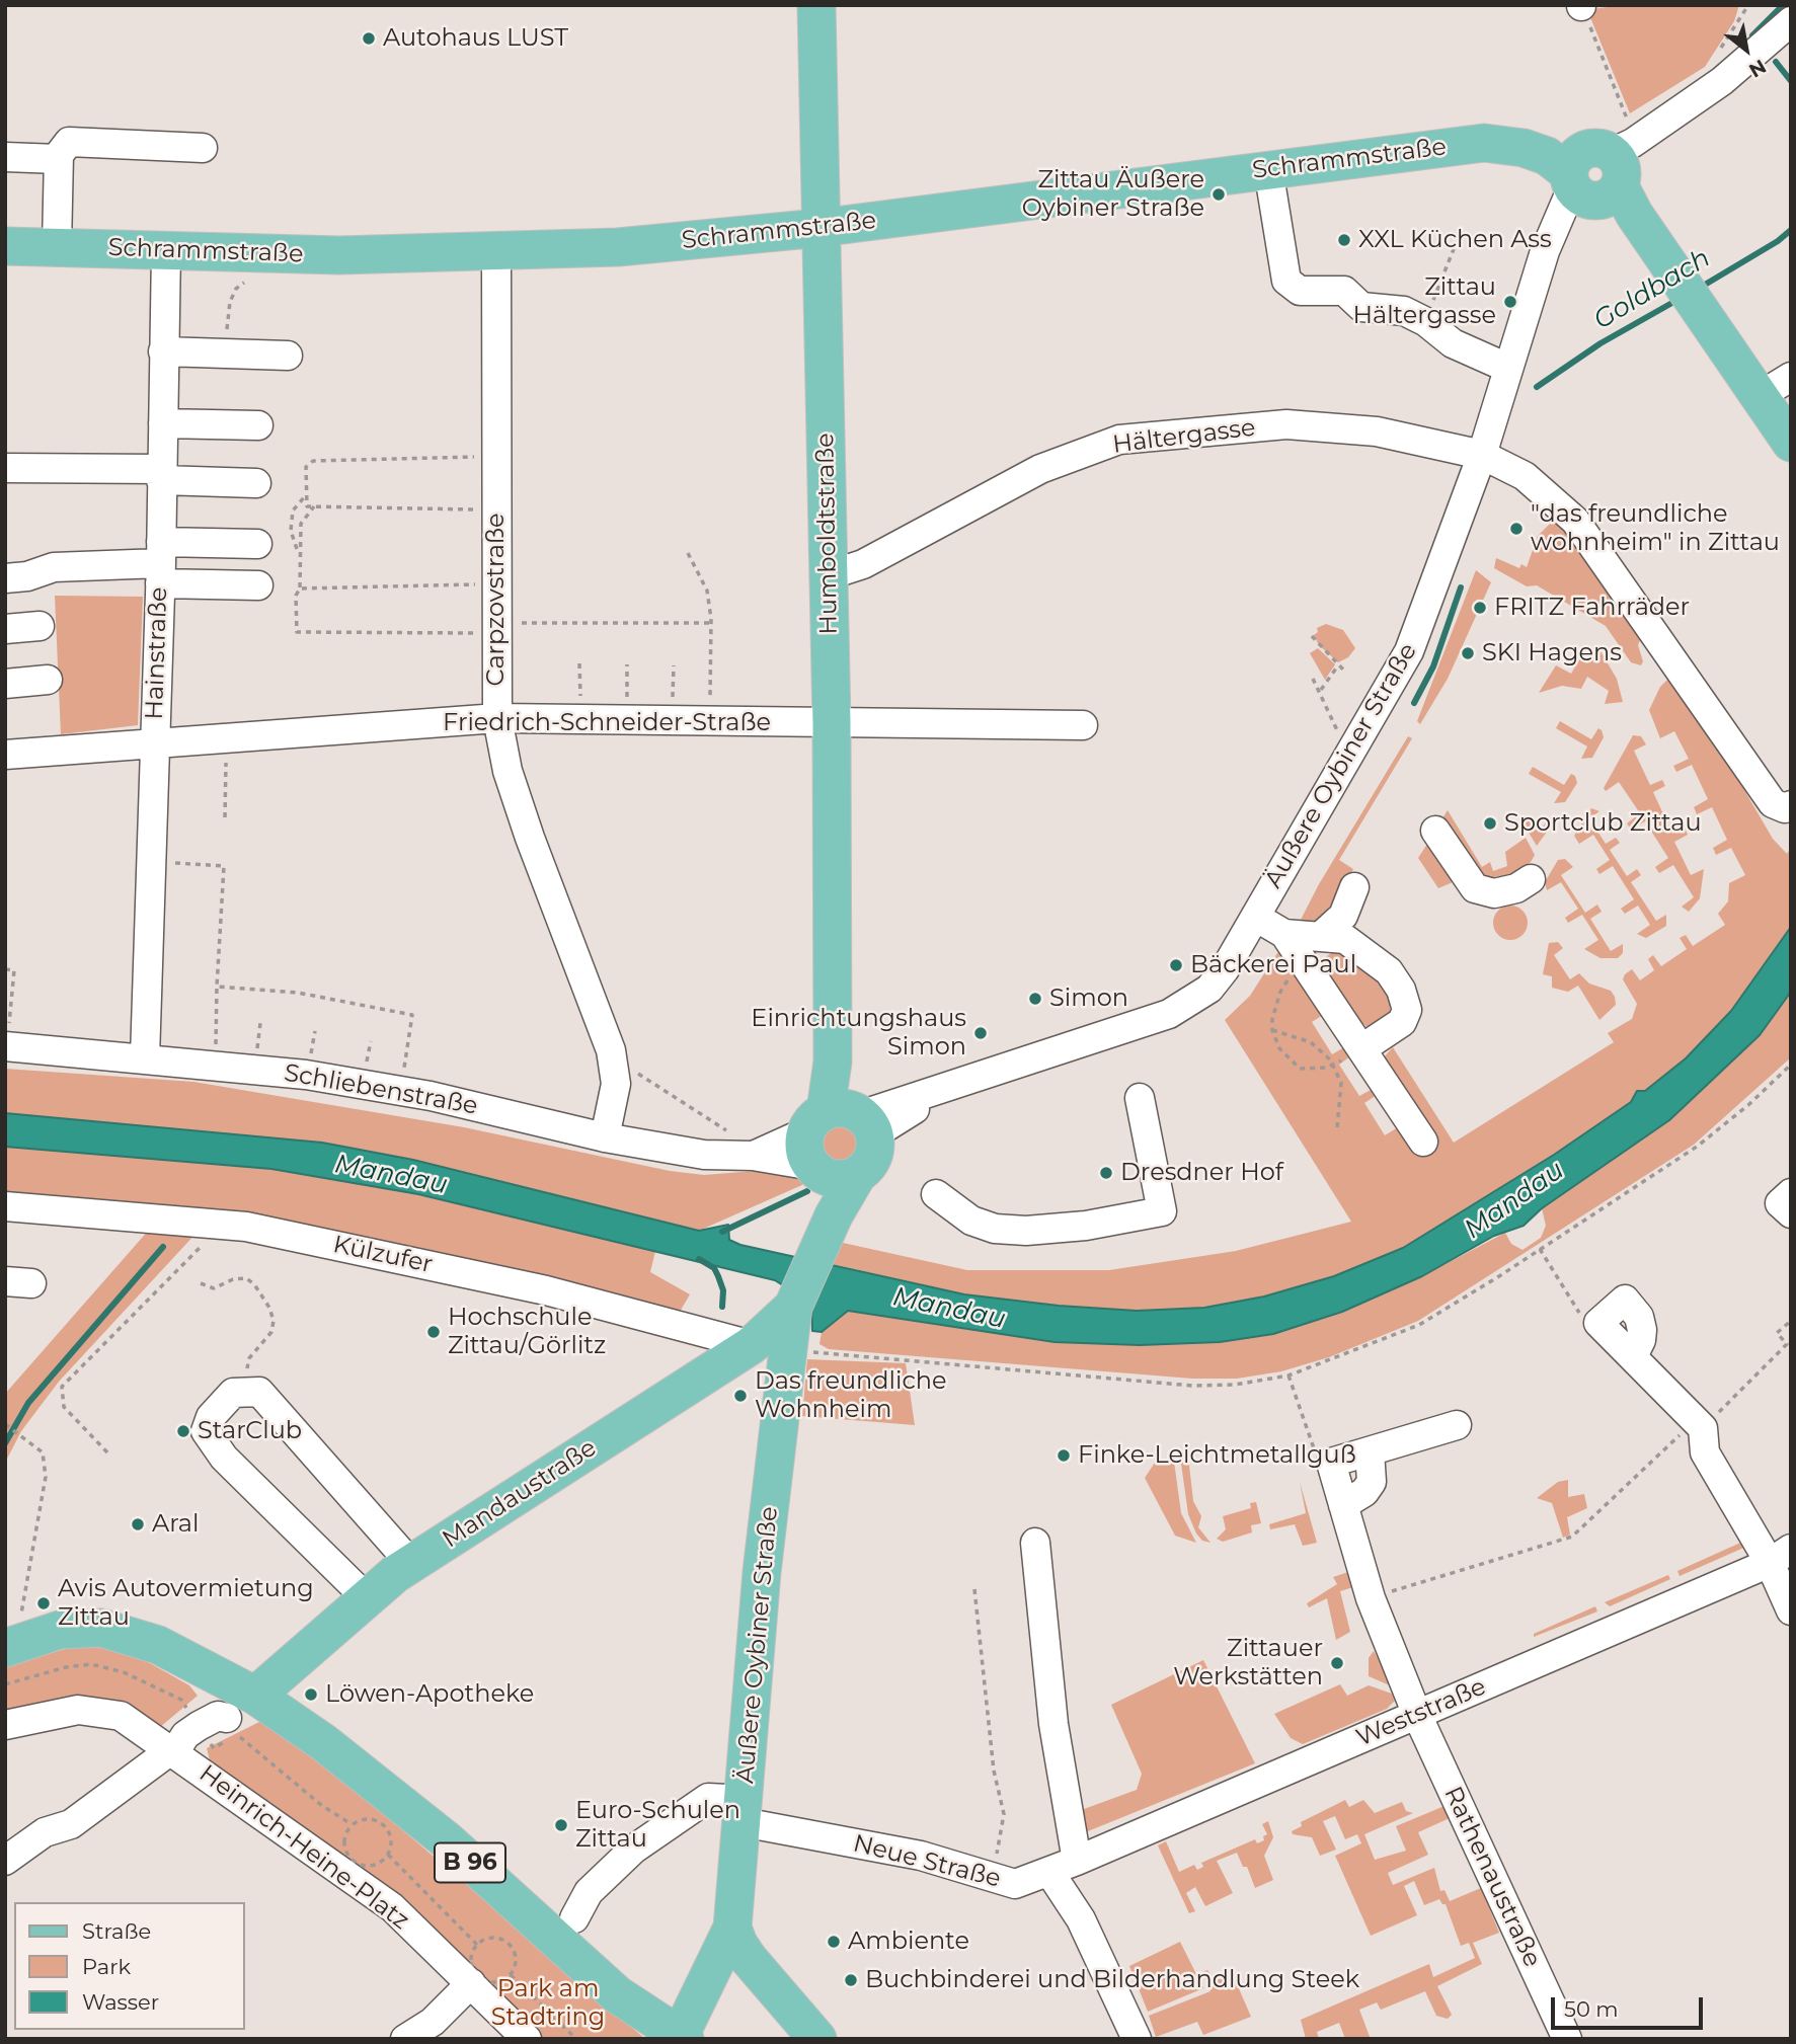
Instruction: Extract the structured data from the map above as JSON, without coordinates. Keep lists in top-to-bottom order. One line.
{"streets":{"main road":["Schrammstraße","Humboldtstraße","Äußere Oybiner Straße","Mandaustraße","B 96"],"street":["Hältergasse","Carpzovstraße","Hainstraße","Friedrich-Schneider-Straße","Schliebenstraße","Külzufer","Weststraße","Heinrich-Heine-Platz","Neue Straße","Rathenaustraße"]},"crossings":[["Schrammstraße","Humboldtstraße"],["Schrammstraße","Carpzovstraße"],["Schrammstraße","Hainstraße"],["Schrammstraße","Äußere Oybiner Straße"],["Hältergasse","Humboldtstraße"],["Hältergasse","Äußere Oybiner Straße"],["Humboldtstraße","Friedrich-Schneider-Straße"],["Humboldtstraße","Äußere Oybiner Straße"],["Humboldtstraße","Schliebenstraße"],["Carpzovstraße","Friedrich-Schneider-Straße"],["Carpzovstraße","Schliebenstraße"],["Hainstraße","Friedrich-Schneider-Straße"],["Hainstraße","Schliebenstraße"],["Äußere Oybiner Straße","Schliebenstraße"],["Äußere Oybiner Straße","Külzufer"],["Äußere Oybiner Straße","Mandaustraße"],["Äußere Oybiner Straße","Neue Straße"],["Äußere Oybiner Straße","B 96"],["Külzufer","Mandaustraße"],["Mandaustraße","B 96"],["Weststraße","Neue Straße"],["Weststraße","Rathenaustraße"]],"water":["Goldbach","Mandau"],"parks":["Park am Stadtring"],"places":["Autohaus LUST","Zittau Äußere Oybiner Straße","XXL Küchen Ass","Zittau Hältergasse","\"das freundliche wohnheim\" in Zittau","FRITZ Fahrräder","SKI Hagens","Sportclub Zittau","Bäckerei Paul","Simon","Einrichtungshaus Simon","Dresdner Hof","Hochschule Zittau/Görlitz","Das freundliche Wohnheim","StarClub","Finke-Leichtmetallguß","Aral","Avis Autovermietung Zittau","Zittauer Werkstätten","Löwen-Apotheke","Euro-Schulen Zittau","Ambiente","Buchbinderei und Bilderhandlung Steek"],"legend":["Straße","Park","Wasser"],"scale_bar":"50 m","north":"bottom right"}
